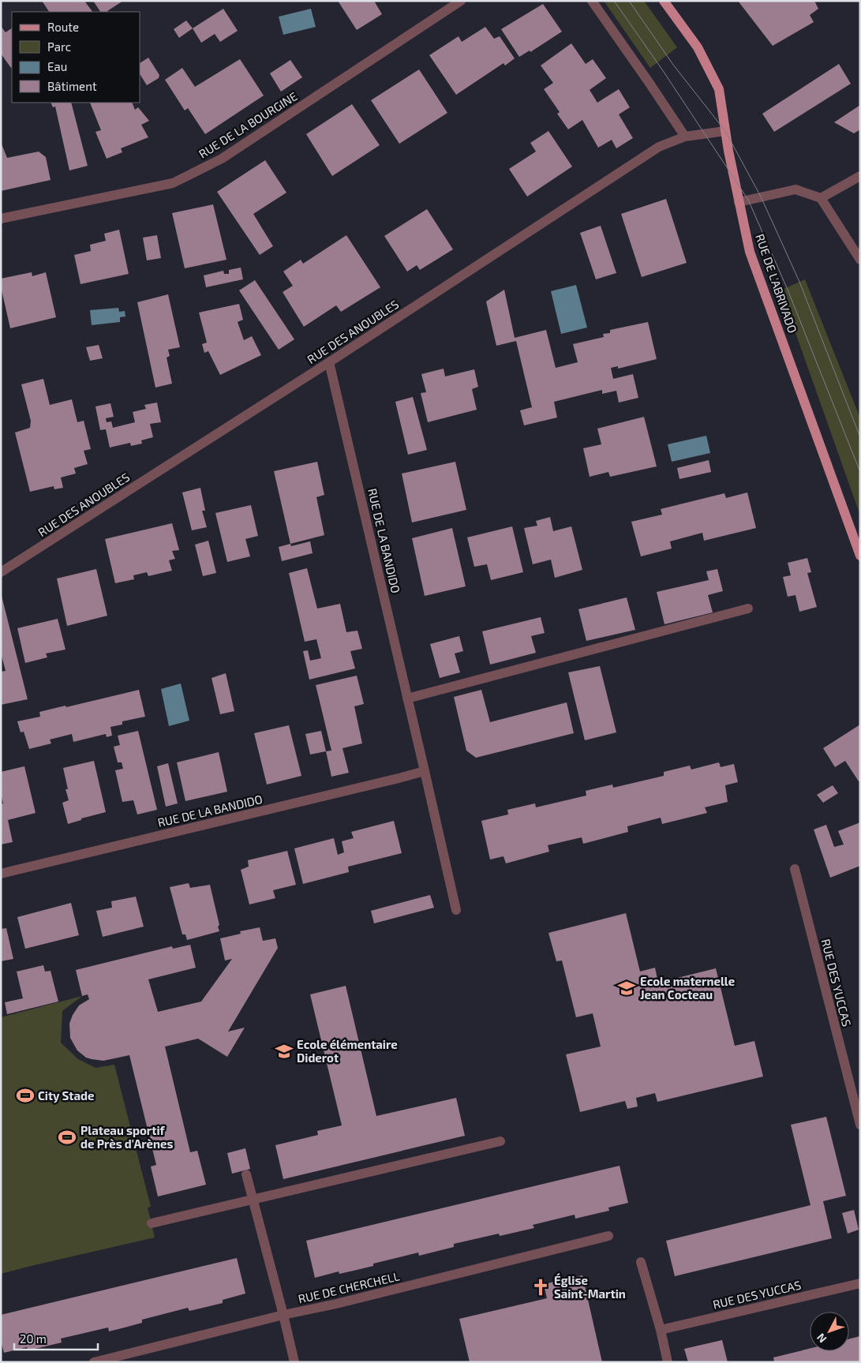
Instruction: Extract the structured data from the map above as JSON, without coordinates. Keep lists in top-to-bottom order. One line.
{"streets":{"main road":["RUE DE L'ABRIVADO"],"street":["RUE DE LA BOURGINE","RUE DES ANOUBLES","RUE DE LA BANDIDO","RUE DES YUCCAS","RUE DE CHERCHELL"]},"crossings":[["RUE DE L'ABRIVADO","RUE DES ANOUBLES"],["RUE DES ANOUBLES","RUE DE LA BANDIDO"]],"places":{"school or university":["Ecole maternelle Jean Cocteau","Ecole élémentaire Diderot"],"sports":["City Stade","Plateau sportif de Près d'Arènes"],"church":["Église Saint-Martin"]},"legend":["Route","Parc","Eau","Bâtiment"],"scale_bar":"20 m","north":"bottom left"}
